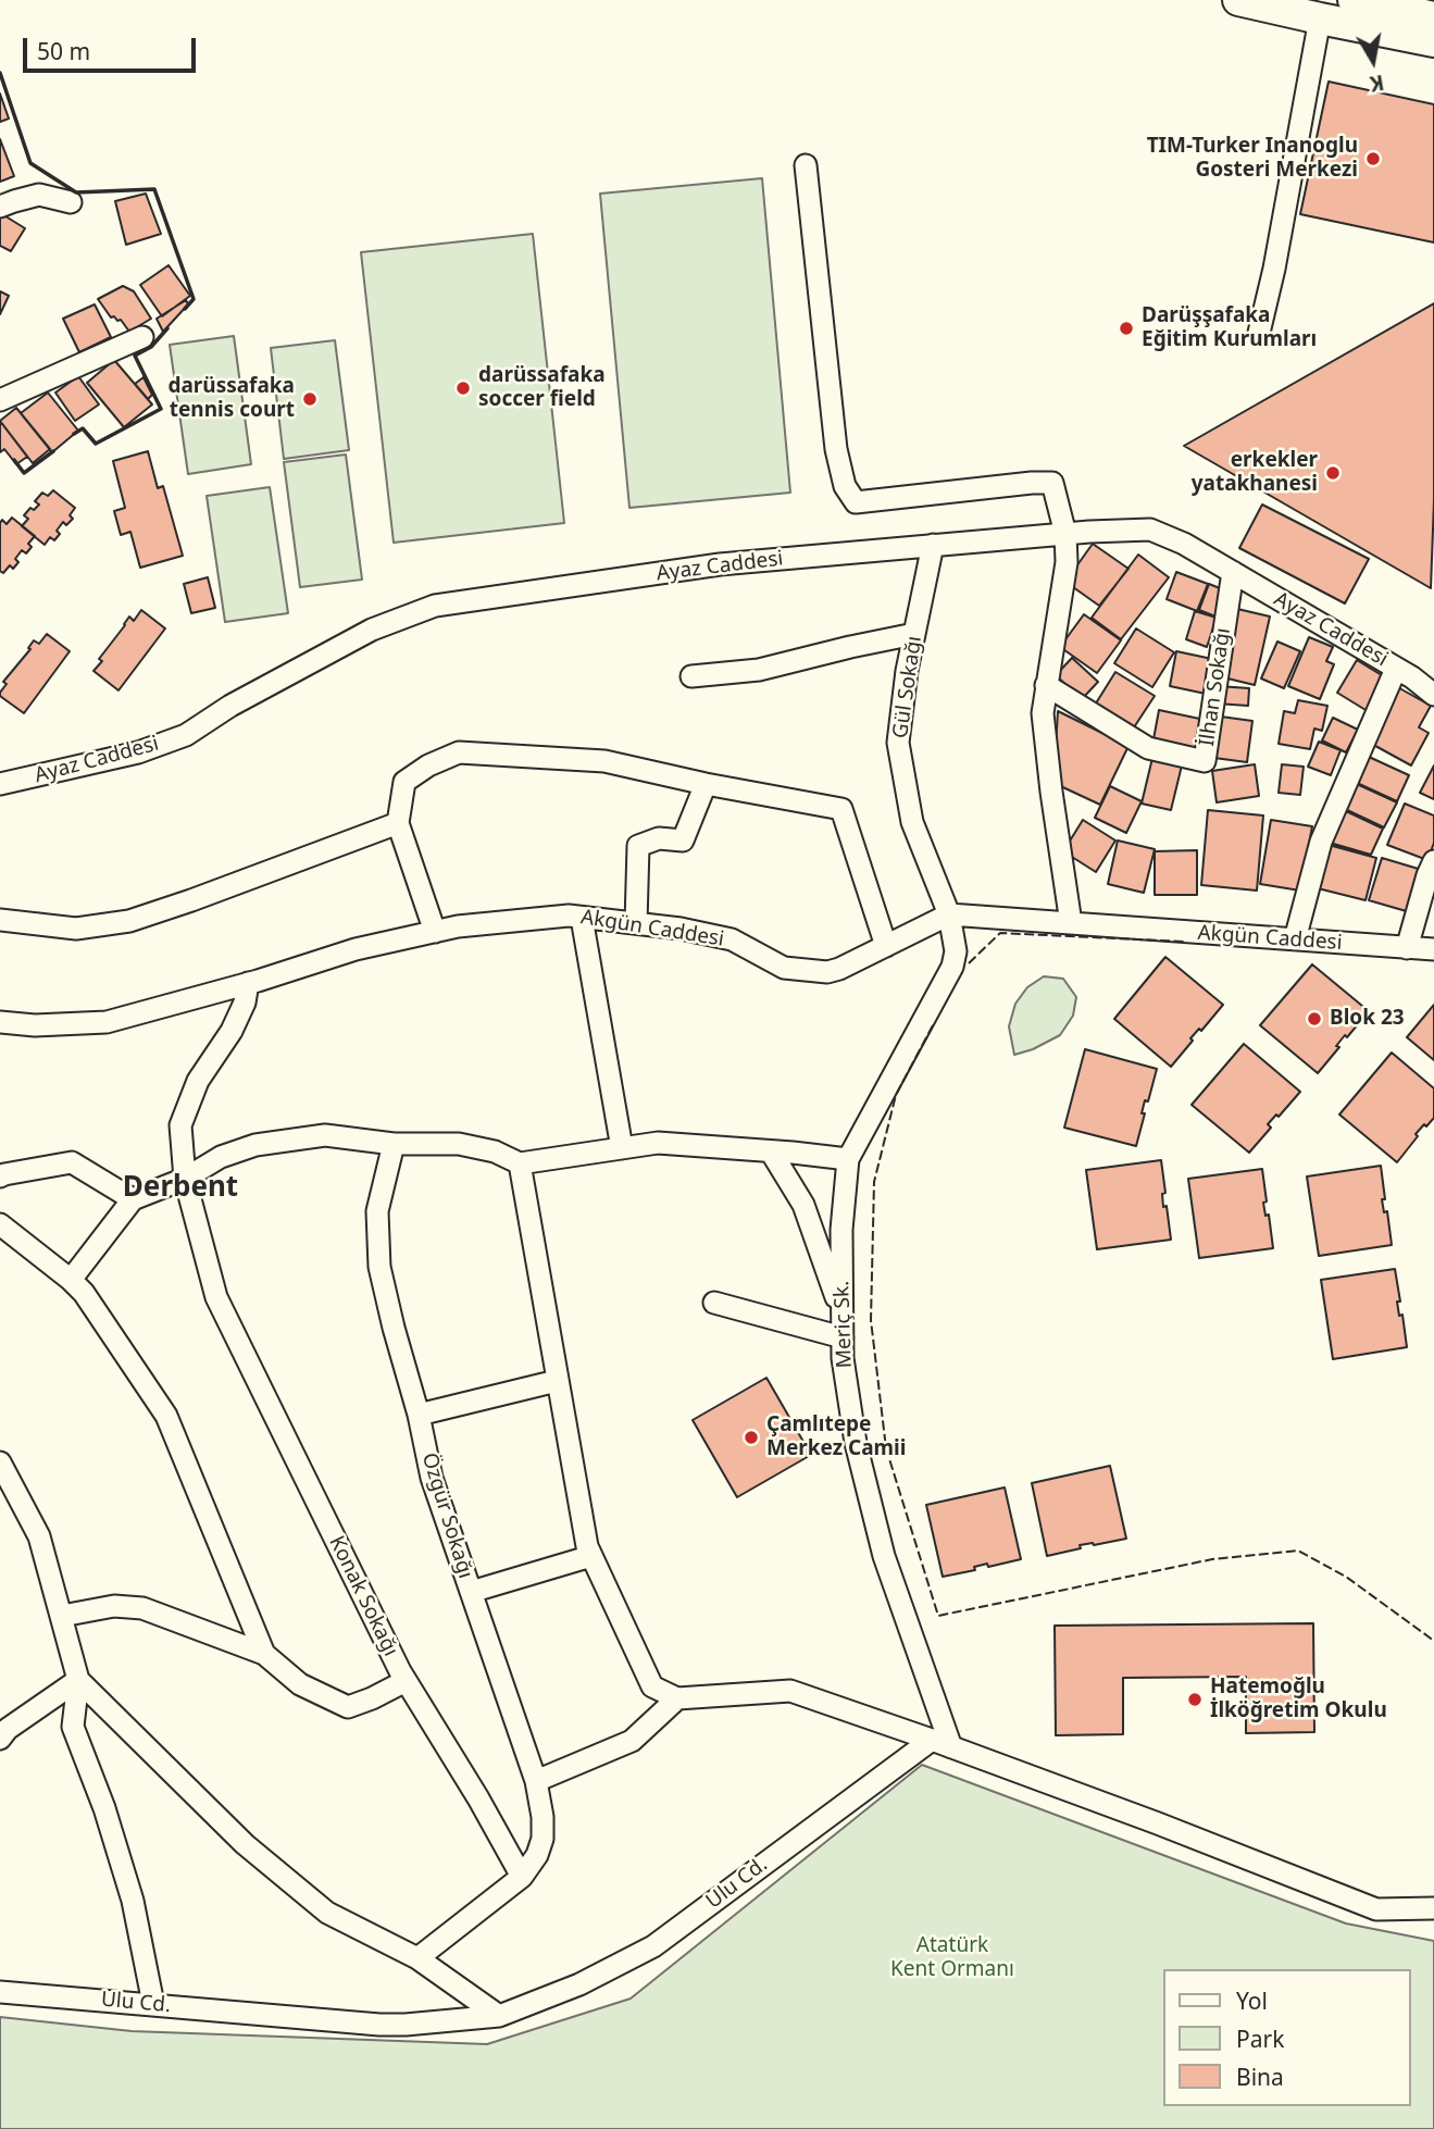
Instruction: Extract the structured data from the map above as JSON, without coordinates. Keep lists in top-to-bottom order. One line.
{"streets":{"street":["Ayaz Caddesi","Gül Sokağı","İlhan Sokağı","Akgün Caddesi","Meriç Sk.","Özgür Sokağı","Konak Sokağı","Ulu Cd."]},"crossings":[["Ayaz Caddesi","Gül Sokağı"],["Ayaz Caddesi","İlhan Sokağı"],["Gül Sokağı","Akgün Caddesi"],["Gül Sokağı","Meriç Sk."],["Akgün Caddesi","Meriç Sk."],["Akgün Caddesi","Konak Sokağı"],["Meriç Sk.","Ulu Cd."],["Özgür Sokağı","Konak Sokağı"]],"districts":["Derbent"],"parks":["Atatürk Kent Ormanı"],"places":["TIM-Turker Inanoglu Gosteri Merkezi","Darüşşafaka Eğitim Kurumları","darüssafaka soccer field","darüssafaka tennis court","erkekler yatakhanesi","Blok 23","Çamlıtepe Merkez Camii","Hatemoğlu İlköğretim Okulu"],"legend":["Yol","Park","Bina"],"scale_bar":"50 m","north":"bottom"}
